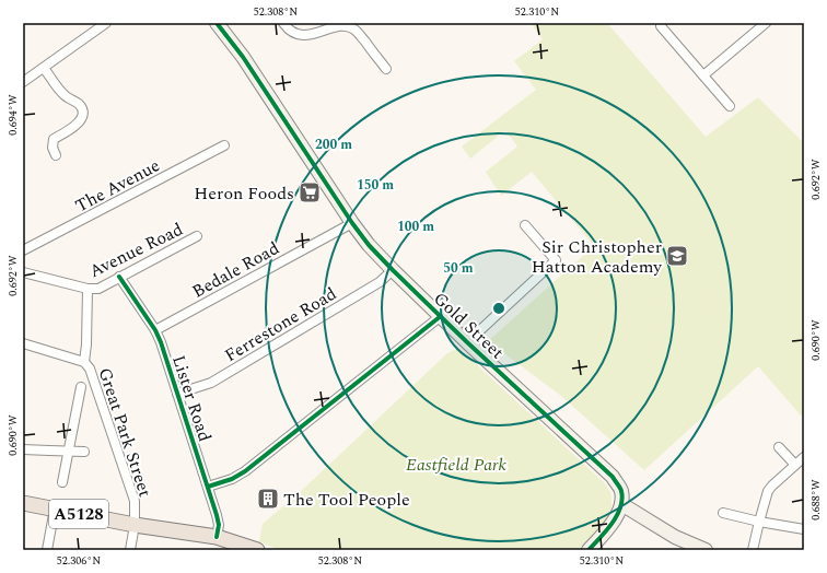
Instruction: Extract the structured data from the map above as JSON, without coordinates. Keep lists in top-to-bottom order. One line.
{"streets":{"main road":["A5128"],"street":["The Avenue","Avenue Road","Bedale Road","Ferrestone Road","Gold Street","Lister Road","Great Park Street"]},"crossings":[["Avenue Road","Lister Road"],["Bedale Road","Gold Street"],["Bedale Road","Lister Road"],["Ferrestone Road","Gold Street"],["Ferrestone Road","Lister Road"],["Lister Road","A5128"],["Great Park Street","A5128"]],"parks":["Eastfield Park"],"places":{"supermarket":["Heron Foods"],"school or university":["Sir Christopher Hatton Academy"],"building":["The Tool People"]},"coordinates":["52.308°N","52.310°N","0.694°W","0.692°W","0.690°W","0.688°W","52.306°N"],"rings":["200 m","150 m","100 m","50 m"]}
